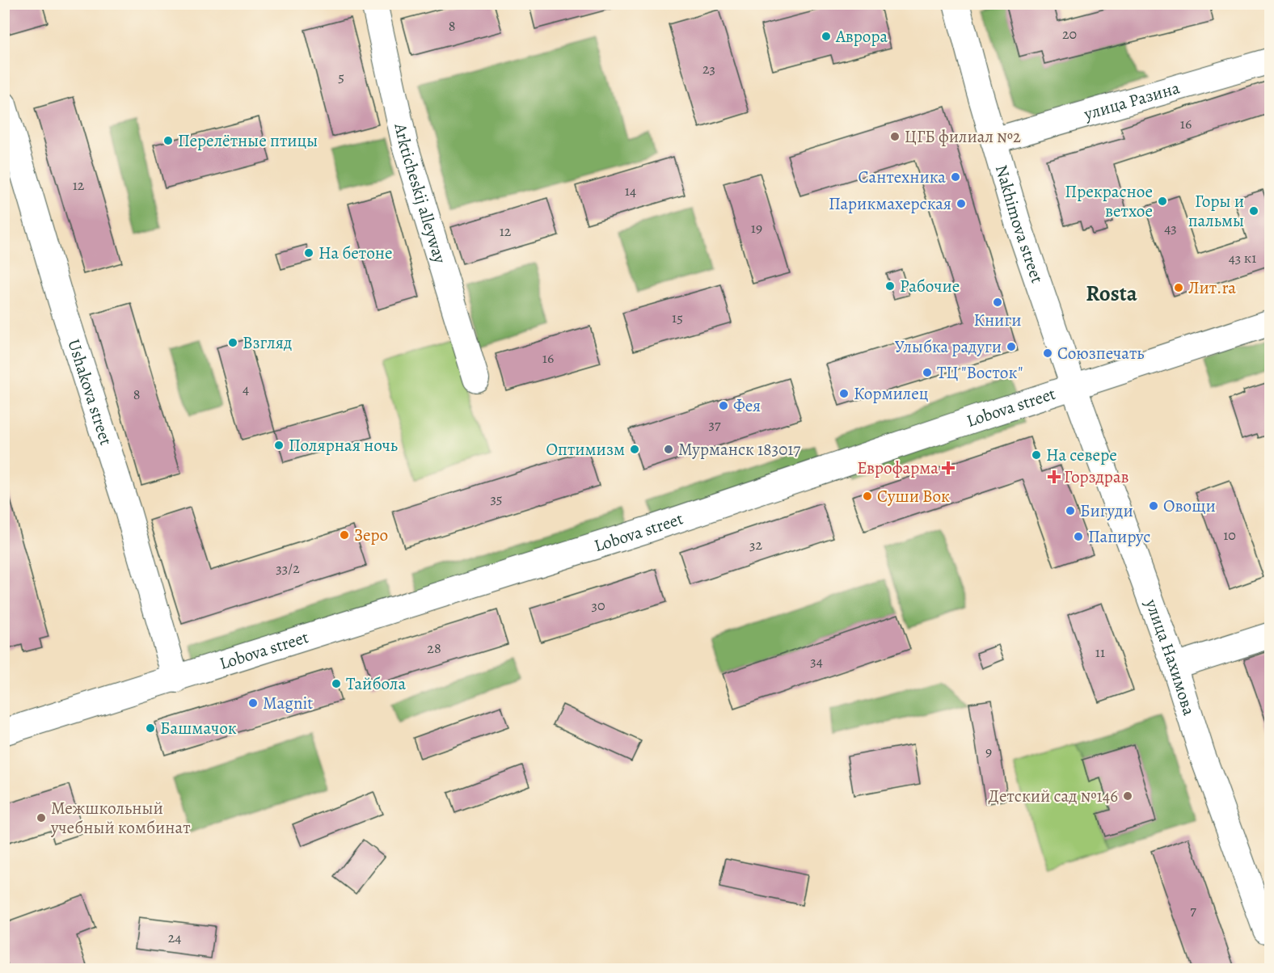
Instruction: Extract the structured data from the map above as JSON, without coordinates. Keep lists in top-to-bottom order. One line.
{"streets":{"street":["улица Разина","Arkticheskij alleyway","Nakhimova street","Ushakova street","Lobova street","улица Нахимова"]},"crossings":[["улица Разина","Nakhimova street"],["Nakhimova street","Lobova street"],["Nakhimova street","улица Нахимова"],["Ushakova street","Lobova street"],["Lobova street","улица Нахимова"]],"districts":["Rosta"],"places":{"other":["Аврора","ЦГБ филиал №2","Перелётные птицы","Сантехника","Прекрасное ветхое","Парикмахерская","Горы и пальмы","На бетоне","Рабочие","Лит.ra","Книги","Взгляд","Улыбка радуги","Союзпечать","ТЦ \"Восток\"","Кормилец","Фея","Полярная ночь","Оптимизм","Мурманск 183017","На севере","Суши Вок","Овощи","Бигуди","Зеро","Папирус","Тайбола","Magnit","Башмачок","Детский сад №146","Межшкольный учебный комбинат"],"health":["Еврофарма","Горздрав"]},"house_numbers":["8","20","23","5","16","12","14","19","43","12","43 к1","15","16","4","8","37","35","10","32","33/2","30","28","11","34","9","7","24"]}
